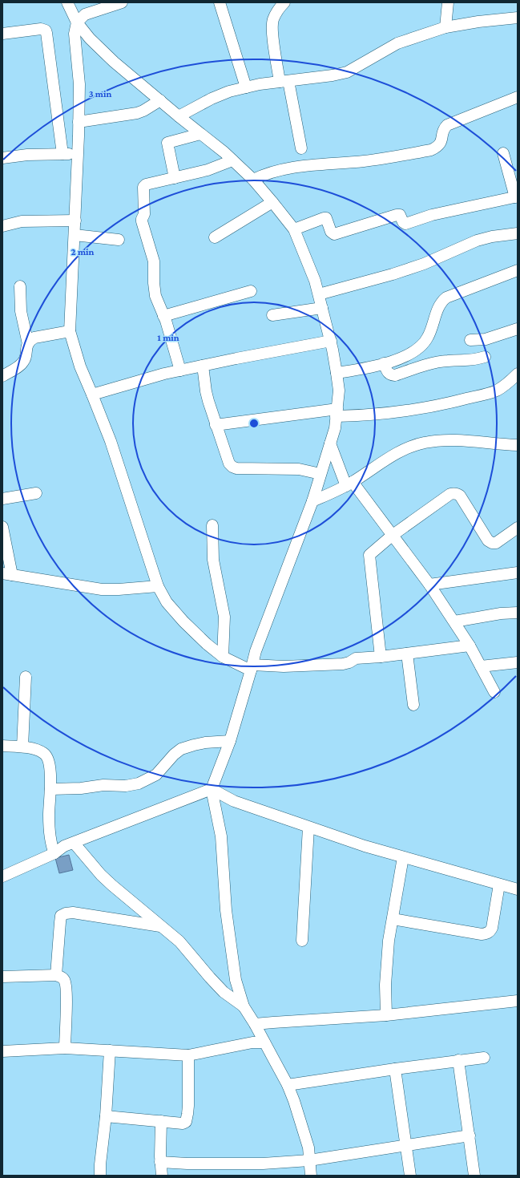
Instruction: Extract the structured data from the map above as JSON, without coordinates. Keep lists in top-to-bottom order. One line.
{"rings":["3 min","2 min","1 min"]}
